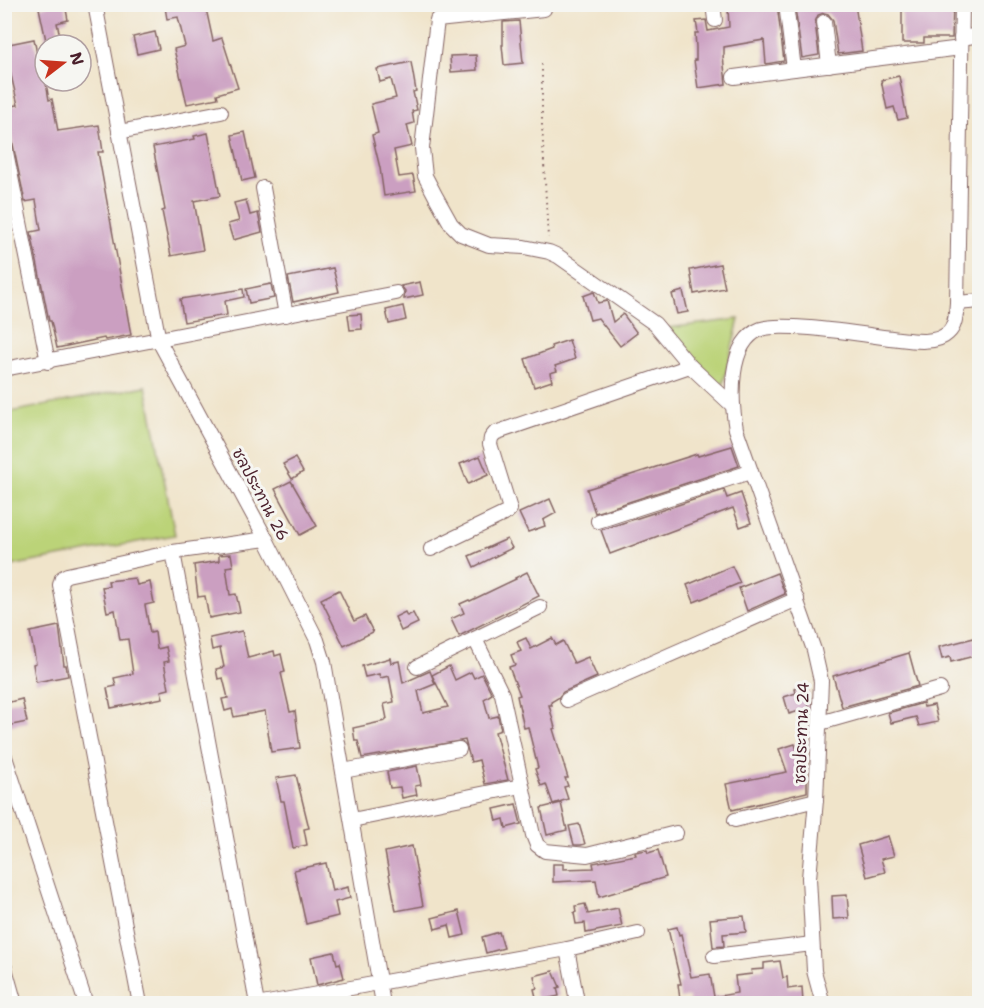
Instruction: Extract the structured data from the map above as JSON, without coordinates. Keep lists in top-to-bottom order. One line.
{"streets":{"street":["ชลประทาน 26","ชลประทาน 24"]},"north":"right"}
